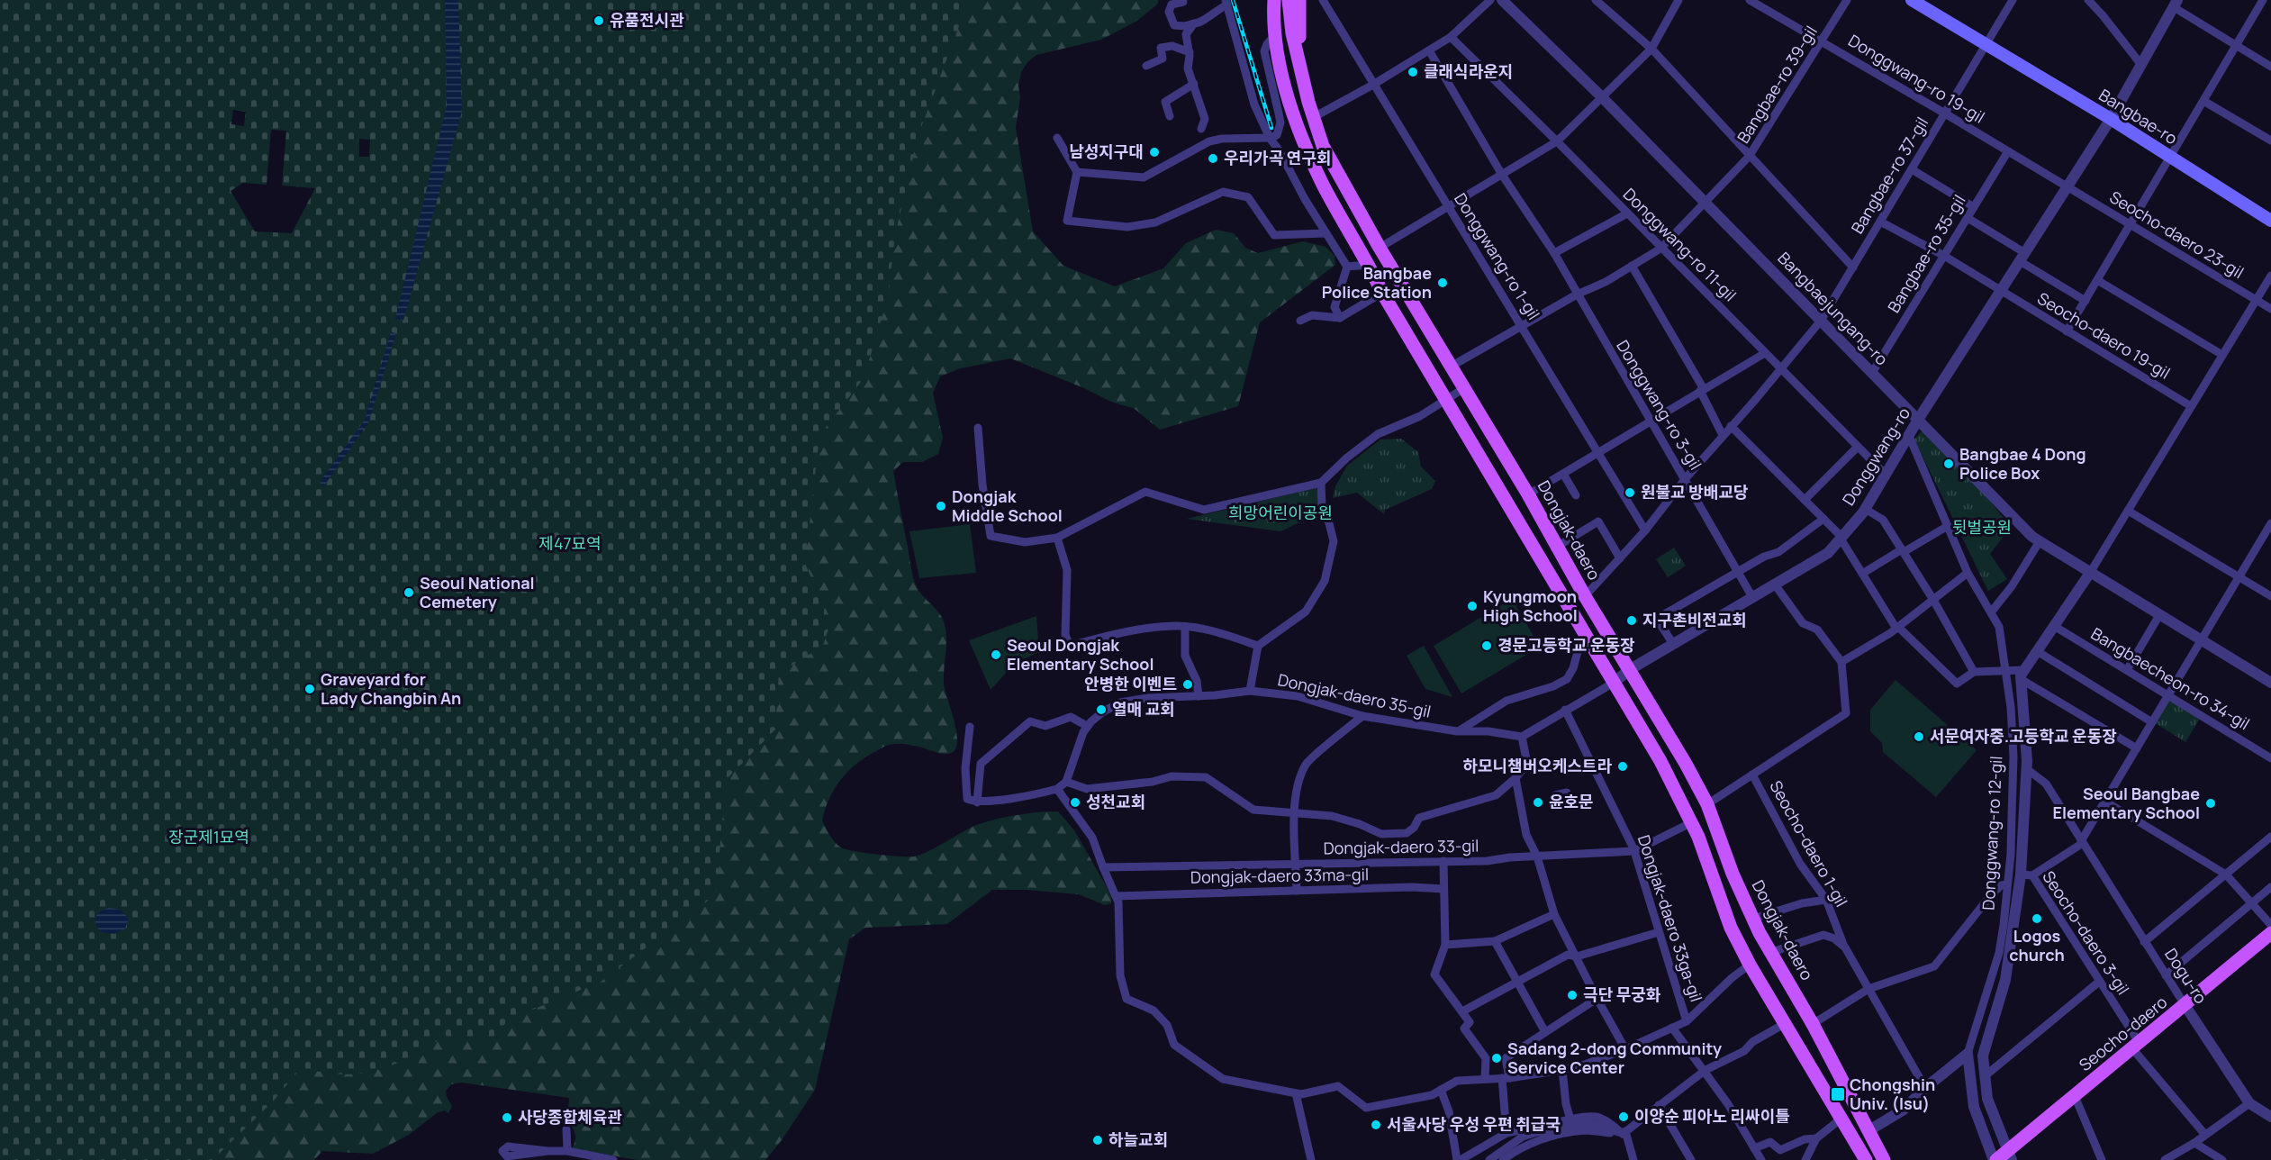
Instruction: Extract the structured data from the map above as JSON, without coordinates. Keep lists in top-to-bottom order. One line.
{"streets":{"main road":["Bangbae-ro","Dongjak-daero","Seocho-daero"],"street":["Donggwang-ro 19-gil","Bangbae-ro 39-gil","Bangbae-ro 37-gil","Seocho-daero 23-gil","Donggwang-ro 11-gil","Bangbae-ro 35-gil","Donggwang-ro 1-gil","Bangbaejungang-ro","Seocho-daero 19-gil","Donggwang-ro 3-gil","Donggwang-ro","Bangbaecheon-ro 34-gil","Dongjak-daero 35-gil","Donggwang-ro 12-gil","Seocho-daero 1-gil","Dongjak-daero 33-gil","Dongjak-daero 33ma-gil","Dongjak-daero 33ga-gil","Seocho-daero 3-gil","Dogu-ro"]},"crossings":[["Donggwang-ro 19-gil","Bangbae-ro 39-gil"],["Donggwang-ro 19-gil","Bangbae-ro 37-gil"],["Donggwang-ro 19-gil","Seocho-daero 23-gil"],["Donggwang-ro 19-gil","Bangbae-ro 35-gil"],["Donggwang-ro 19-gil","Donggwang-ro"],["Bangbae-ro 39-gil","Bangbae-ro 37-gil"],["Bangbae-ro 39-gil","Donggwang-ro 11-gil"],["Bangbae-ro 39-gil","Donggwang-ro 1-gil"],["Bangbae-ro 39-gil","Bangbaejungang-ro"],["Bangbae-ro 39-gil","Donggwang-ro 3-gil"],["Bangbae-ro 39-gil","Dongjak-daero"],["Bangbae-ro","Bangbae-ro 37-gil"],["Bangbae-ro","Donggwang-ro"],["Bangbae-ro 37-gil","Donggwang-ro 11-gil"],["Bangbae-ro 37-gil","Donggwang-ro 1-gil"],["Bangbae-ro 37-gil","Bangbaejungang-ro"],["Bangbae-ro 37-gil","Seocho-daero 19-gil"],["Bangbae-ro 37-gil","Donggwang-ro 3-gil"],["Bangbae-ro 37-gil","Dongjak-daero"],["Seocho-daero 23-gil","Donggwang-ro"],["Donggwang-ro 11-gil","Donggwang-ro"],["Bangbae-ro 35-gil","Bangbaejungang-ro"],["Bangbae-ro 35-gil","Seocho-daero 19-gil"],["Bangbaejungang-ro","Donggwang-ro"],["Seocho-daero 19-gil","Donggwang-ro"],["Donggwang-ro 3-gil","Donggwang-ro"],["Donggwang-ro","Dongjak-daero"],["Donggwang-ro","Donggwang-ro 12-gil"],["Dongjak-daero","Seocho-daero 1-gil"],["Donggwang-ro 12-gil","Seocho-daero"],["Dongjak-daero 33-gil","Dongjak-daero 33ga-gil"],["Seocho-daero 3-gil","Seocho-daero"],["Dogu-ro","Seocho-daero"]],"parks":["희망어린이공원","뒷벌공원","제47묘역","장군제1묘역"],"places":{"other":["유품전시관","클래식라운지","남성지구대","우리가곡 연구회","Bangbae Police Station","Bangbae 4 Dong Police Box","원불교 방배교당","Dongjak Middle School","Seoul National Cemetery","Kyungmoon High School","지구촌비전교회","경문고등학교 운동장","Seoul Dongjak Elementary School","안병한 이벤트","Graveyard for Lady Changbin An","열매 교회","서문여자중.고등학교 운동장","하모니챔버오케스트라","성천교회","윤호문","Seoul Bangbae Elementary School","Logos church","극단 무궁화","Sadang 2-dong Community Service Center","이양순 피아노 리싸이틀","사당종합체육관","서울사당 우성 우편 취급국","하늘교회"],"transit":["Chongshin Univ. (Isu)"]}}
